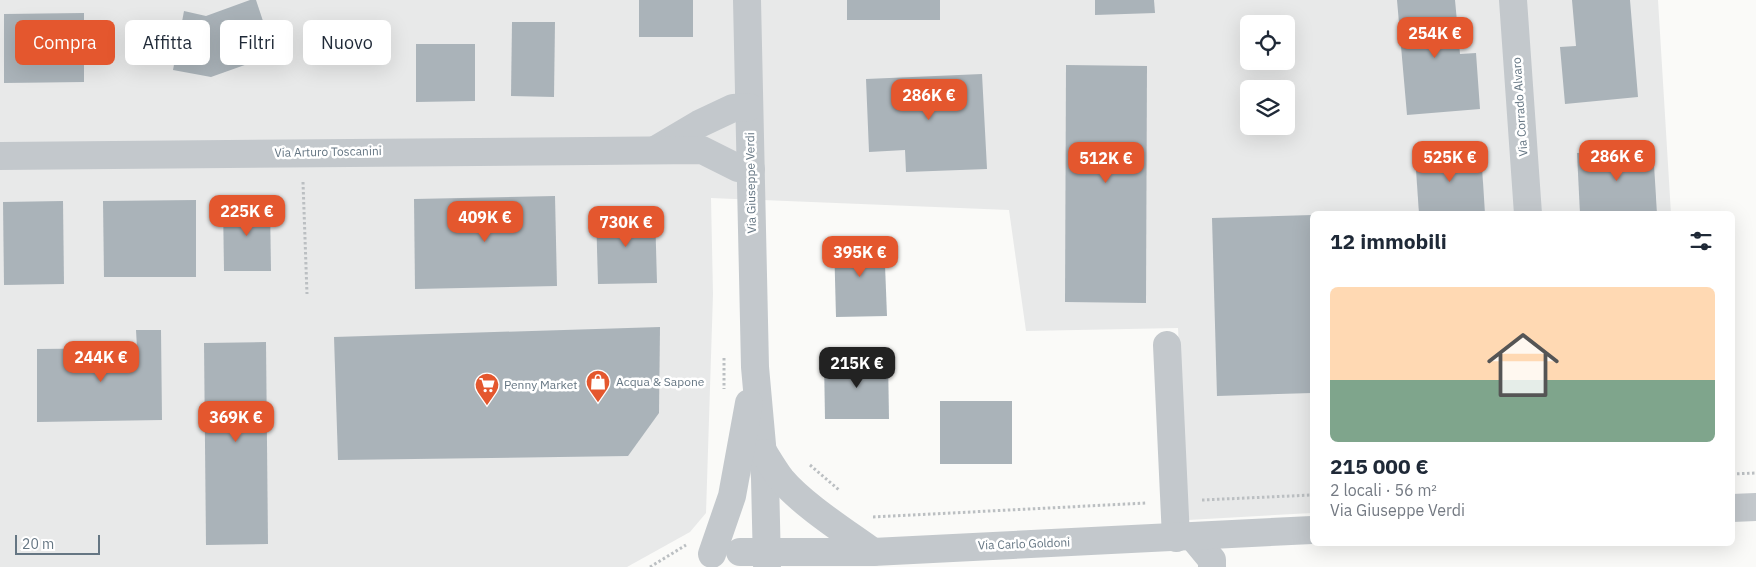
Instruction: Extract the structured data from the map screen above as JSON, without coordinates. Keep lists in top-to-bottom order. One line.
{"streets":{"street":["Via Corrado Alvaro","Via Arturo Toscanini","Via Giuseppe Verdi","Via Carlo Goldoni"]},"crossings":[["Via Arturo Toscanini","Via Giuseppe Verdi"],["Via Giuseppe Verdi","Via Carlo Goldoni"]],"places":{"shop":["Acqua & Sapone"],"supermarket":["Penny Market"]},"scale_bar":"20 m","page":{"price":["254K €","286K €","286K €","525K €","512K €","225K €","409K €","730K €","395K €","244K €","215K €","369K €"],"chip":["Compra","Affitta","Filtri","Nuovo"],"heading":"12 immobili","list":[{"name":"215 000 €","note":"2 locali · 56 m² · Via Giuseppe Verdi"}],"scale":"20 m"}}
